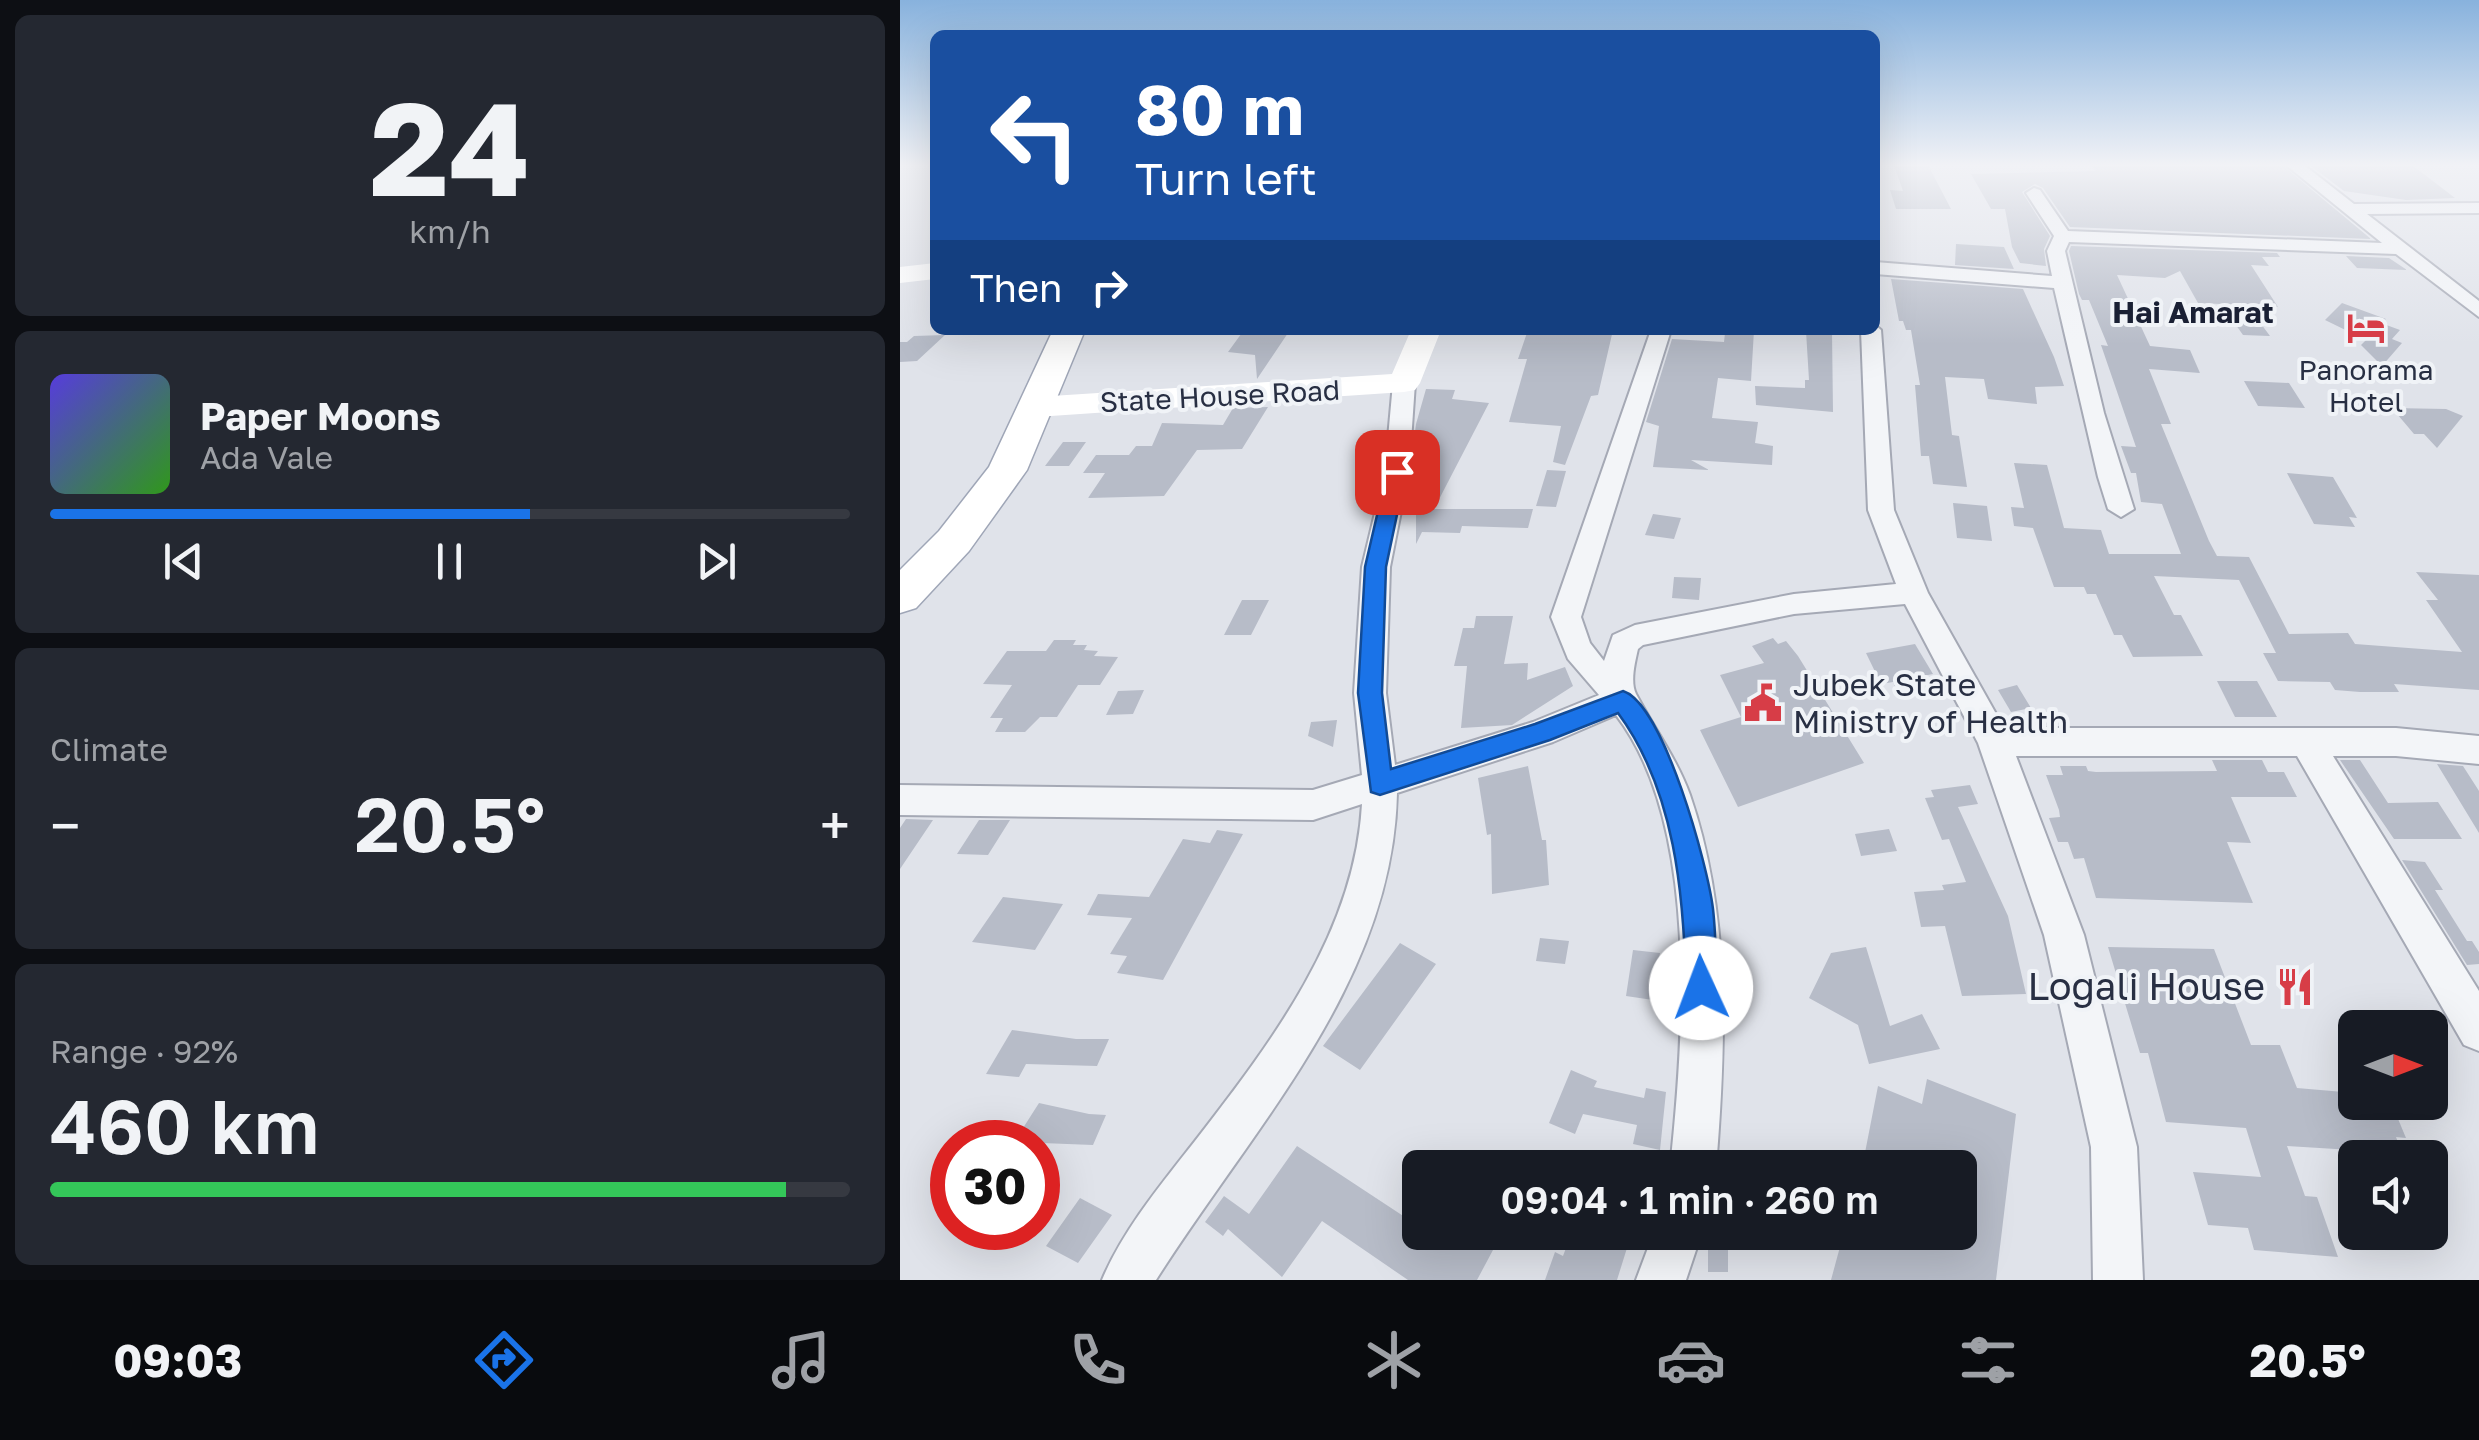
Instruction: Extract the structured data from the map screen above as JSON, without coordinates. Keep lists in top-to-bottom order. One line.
{"streets":{"main road":["State House Road"]},"districts":["Hai Amarat"],"places":{"hotel":["Panorama Hotel"],"public building":["Jubek State Ministry of Health"],"restaurant":["Logali House"]},"north":"right","page":{"tile":[["24","km/h"],"Climate",["Range · 92%","460 km"]],"turn":["80 m","Turn left"],"then":"Then","song":["Paper Moons","Ada Vale"],"heat":["−","20.5°","+"],"limit":"30","trip":"09:04 · 1 min · 260 m","tabs":["09:03","20.5°"]}}
